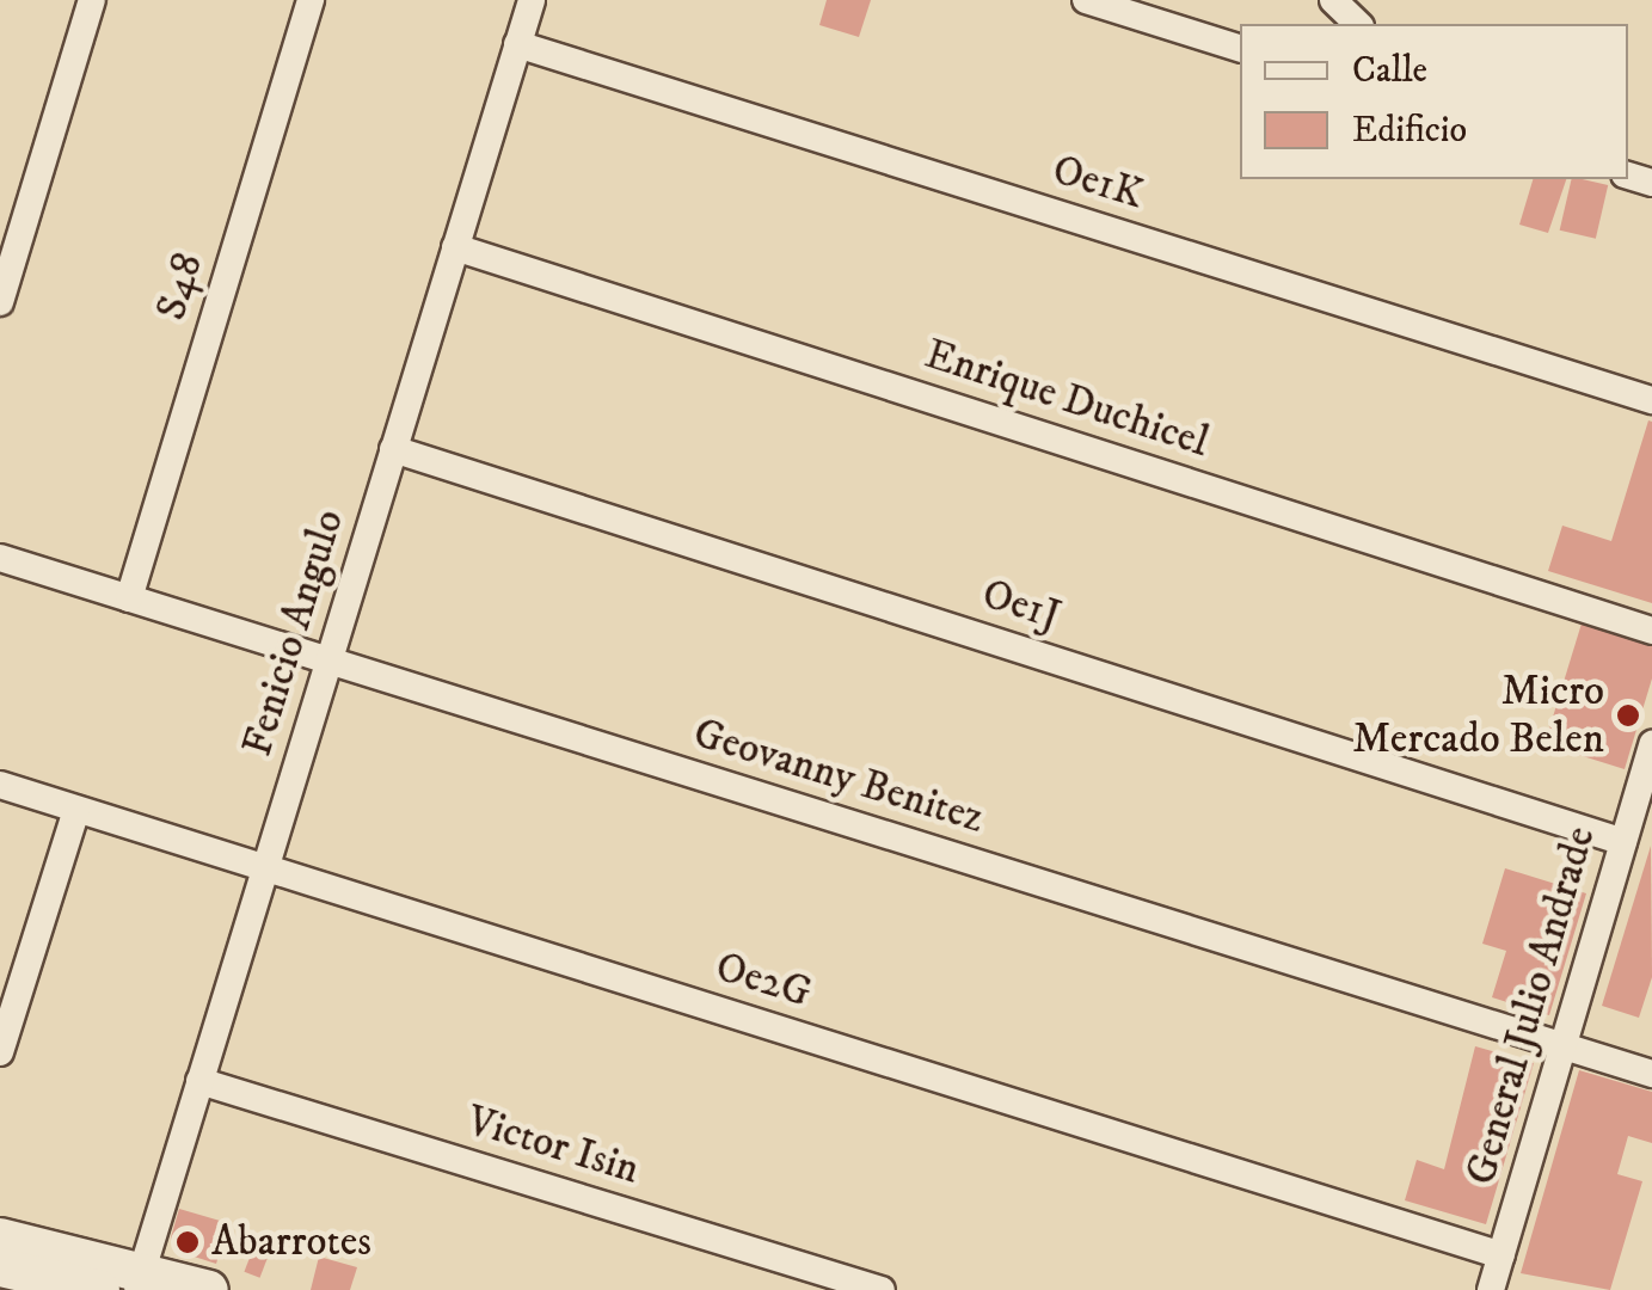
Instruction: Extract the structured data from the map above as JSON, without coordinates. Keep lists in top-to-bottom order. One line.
{"streets":{"street":["Oe1K","S48","Enrique Duchicel","Oe1J","Fenicio Angulo","Geovanny Benitez","Oe2G","General Julio Andrade","Victor Isin"]},"crossings":[["Oe1K","Fenicio Angulo"],["S48","Geovanny Benitez"],["Enrique Duchicel","Fenicio Angulo"],["Oe1J","Fenicio Angulo"],["Oe1J","General Julio Andrade"],["Fenicio Angulo","Geovanny Benitez"],["Fenicio Angulo","Oe2G"],["Fenicio Angulo","Victor Isin"],["Geovanny Benitez","General Julio Andrade"],["Oe2G","General Julio Andrade"]],"places":["Micro Mercado Belen","Abarrotes"],"legend":["Calle","Edificio"]}
